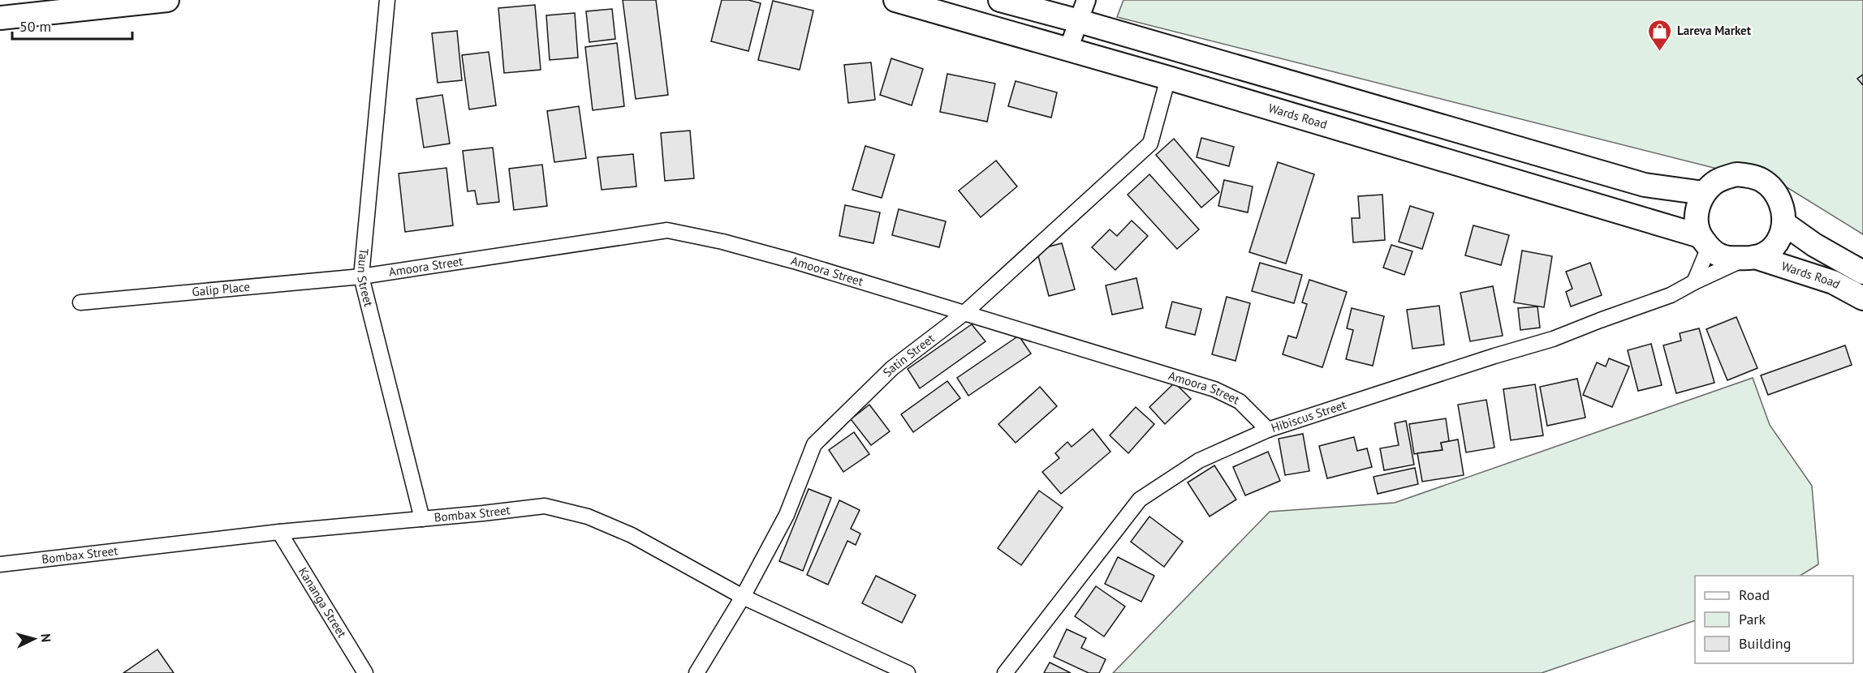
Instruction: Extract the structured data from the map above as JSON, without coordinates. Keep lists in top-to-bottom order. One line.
{"streets":{"main road":["Wards Road"],"street":["Amoora Street","Taun Street","Galip Place","Satin Street","Hibiscus Street","Bombax Street","Kananga Street"]},"crossings":[["Wards Road","Satin Street"],["Wards Road","Hibiscus Street"],["Amoora Street","Taun Street"],["Amoora Street","Galip Place"],["Amoora Street","Satin Street"],["Amoora Street","Hibiscus Street"],["Taun Street","Galip Place"],["Taun Street","Bombax Street"],["Satin Street","Bombax Street"],["Bombax Street","Kananga Street"]],"places":{"shop":["Lareva Market"]},"legend":["Road","Park","Building"],"scale_bar":"50 m","north":"right"}
